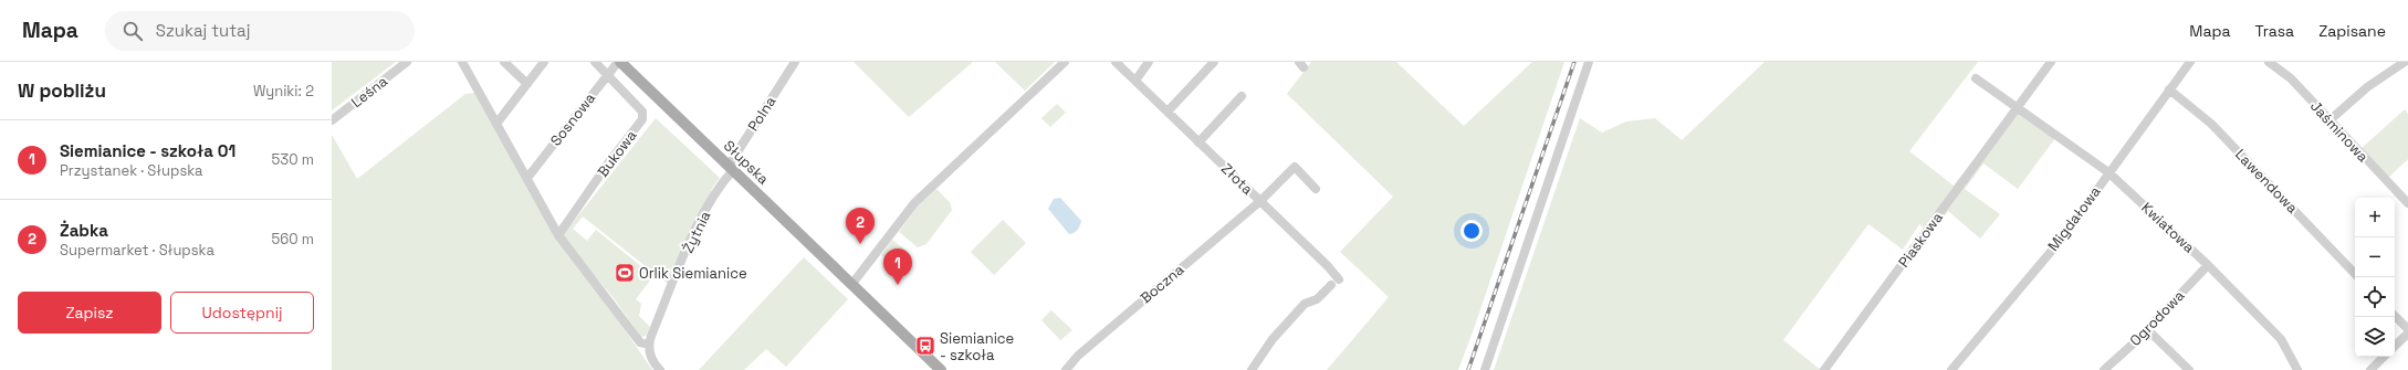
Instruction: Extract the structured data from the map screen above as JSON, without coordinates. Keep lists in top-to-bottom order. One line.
{"streets":{"main road":["Słupska"],"street":["Leśna","Polna","Sosnowa","Jaśminowa","Bukowa","Złota","Lawendowa","Migdałowa","Kwiatowa","Żytnia","Piaskowa","Boczna","Ogrodowa"]},"crossings":[["Polna","Słupska"],["Polna","Żytnia"],["Sosnowa","Bukowa"],["Sosnowa","Słupska"],["Słupska","Żytnia"],["Złota","Boczna"],["Lawendowa","Migdałowa"],["Migdałowa","Kwiatowa"],["Kwiatowa","Piaskowa"],["Kwiatowa","Ogrodowa"]],"places":{"sports":["Orlik Siemianice"],"bus stop":["Siemianice - szkoła"]},"page":{"header":"Mapa","search":"Szukaj tutaj","nav":["Mapa","Trasa","Zapisane"],"heading":["W pobliżu","Wyniki: 2"],"list":[{"mark":"1","name":"Siemianice - szkoła 01","note":"Przystanek · Słupska","value":"530 m"},{"mark":"2","name":"Żabka","note":"Supermarket · Słupska","value":"560 m"}],"map_buttons":["+","−"],"pins":["2","1"],"buttons":["Zapisz","Udostępnij"]}}
